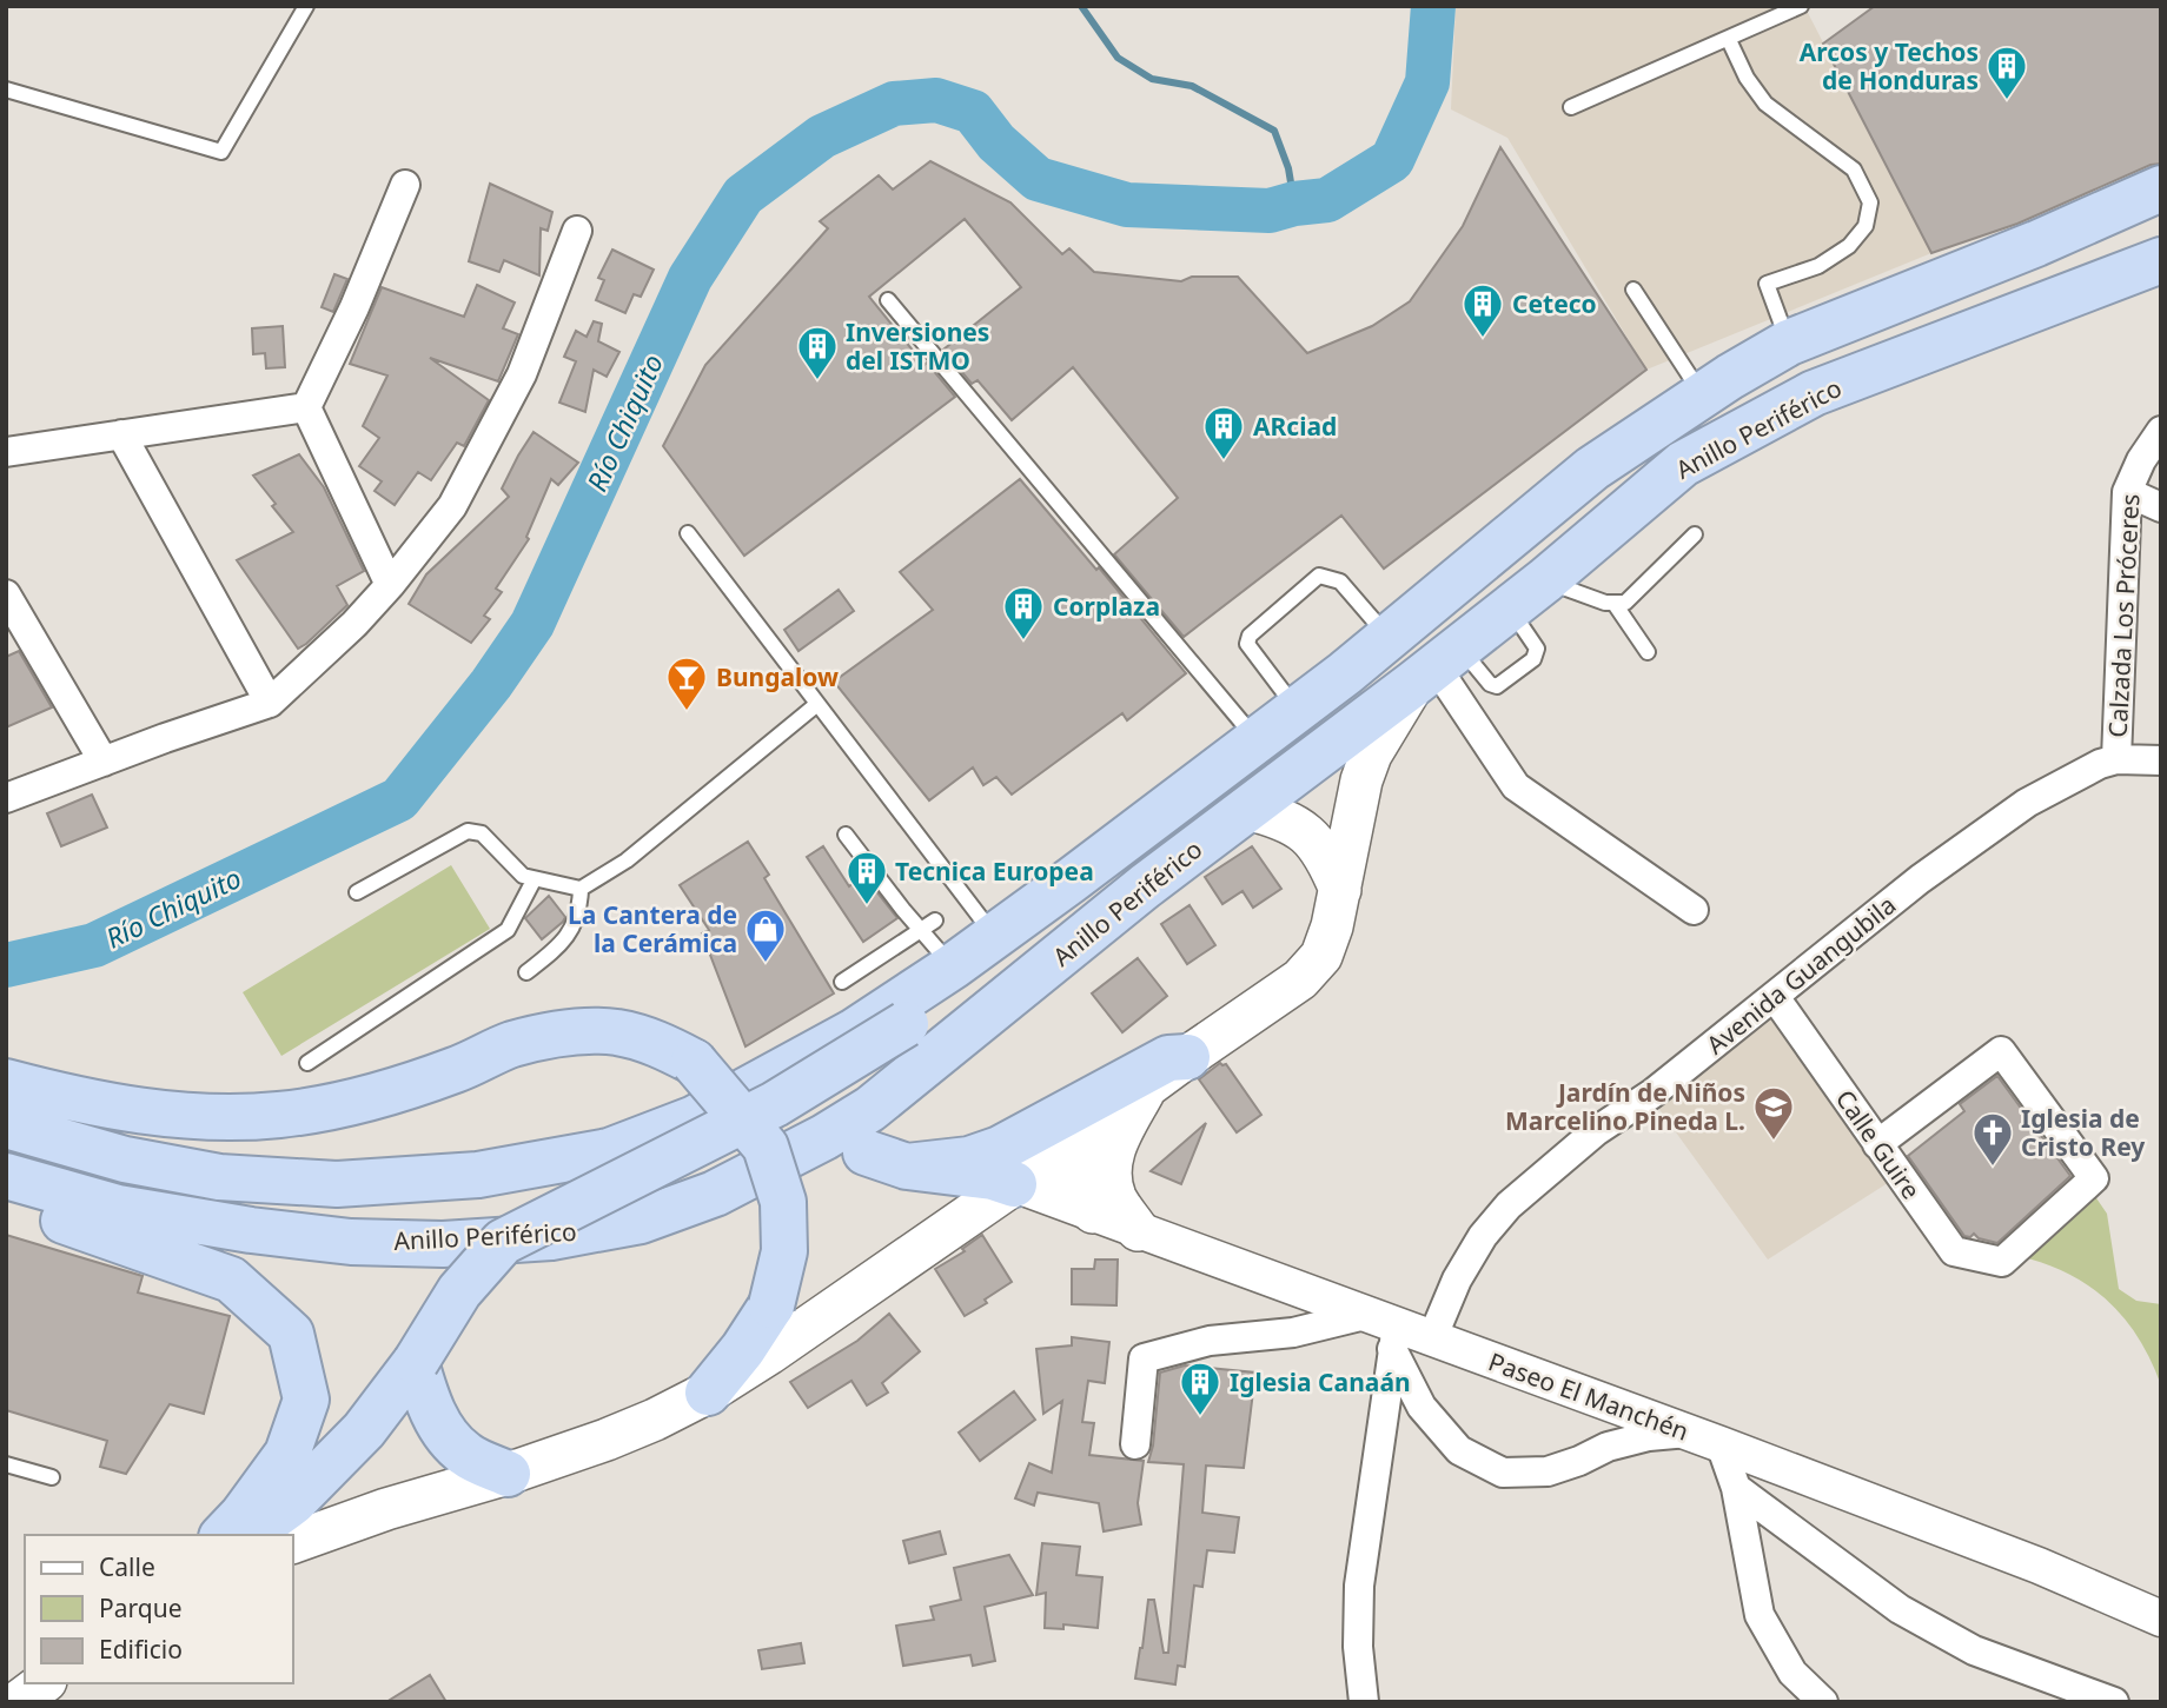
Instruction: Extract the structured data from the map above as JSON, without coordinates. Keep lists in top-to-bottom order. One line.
{"streets":{"highway":["Anillo Periférico"],"street":["Calzada Los Próceres","Avenida Guangubila","Calle Guire","Paseo El Manchén"]},"crossings":[["Calzada Los Próceres","Avenida Guangubila"],["Avenida Guangubila","Calle Guire"],["Avenida Guangubila","Paseo El Manchén"]],"water":["Río Chiquito"],"places":{"building":["Arcos y Techos de Honduras","Ceteco","Inversiones del ISTMO","ARciad","Corplaza","Tecnica Europea","Iglesia Canaán"],"bar":["Bungalow"],"shop":["La Cantera de la Cerámica"],"school or university":["Jardín de Niños Marcelino Pineda L."],"church":["Iglesia de Cristo Rey"]},"legend":["Calle","Parque","Edificio"]}
